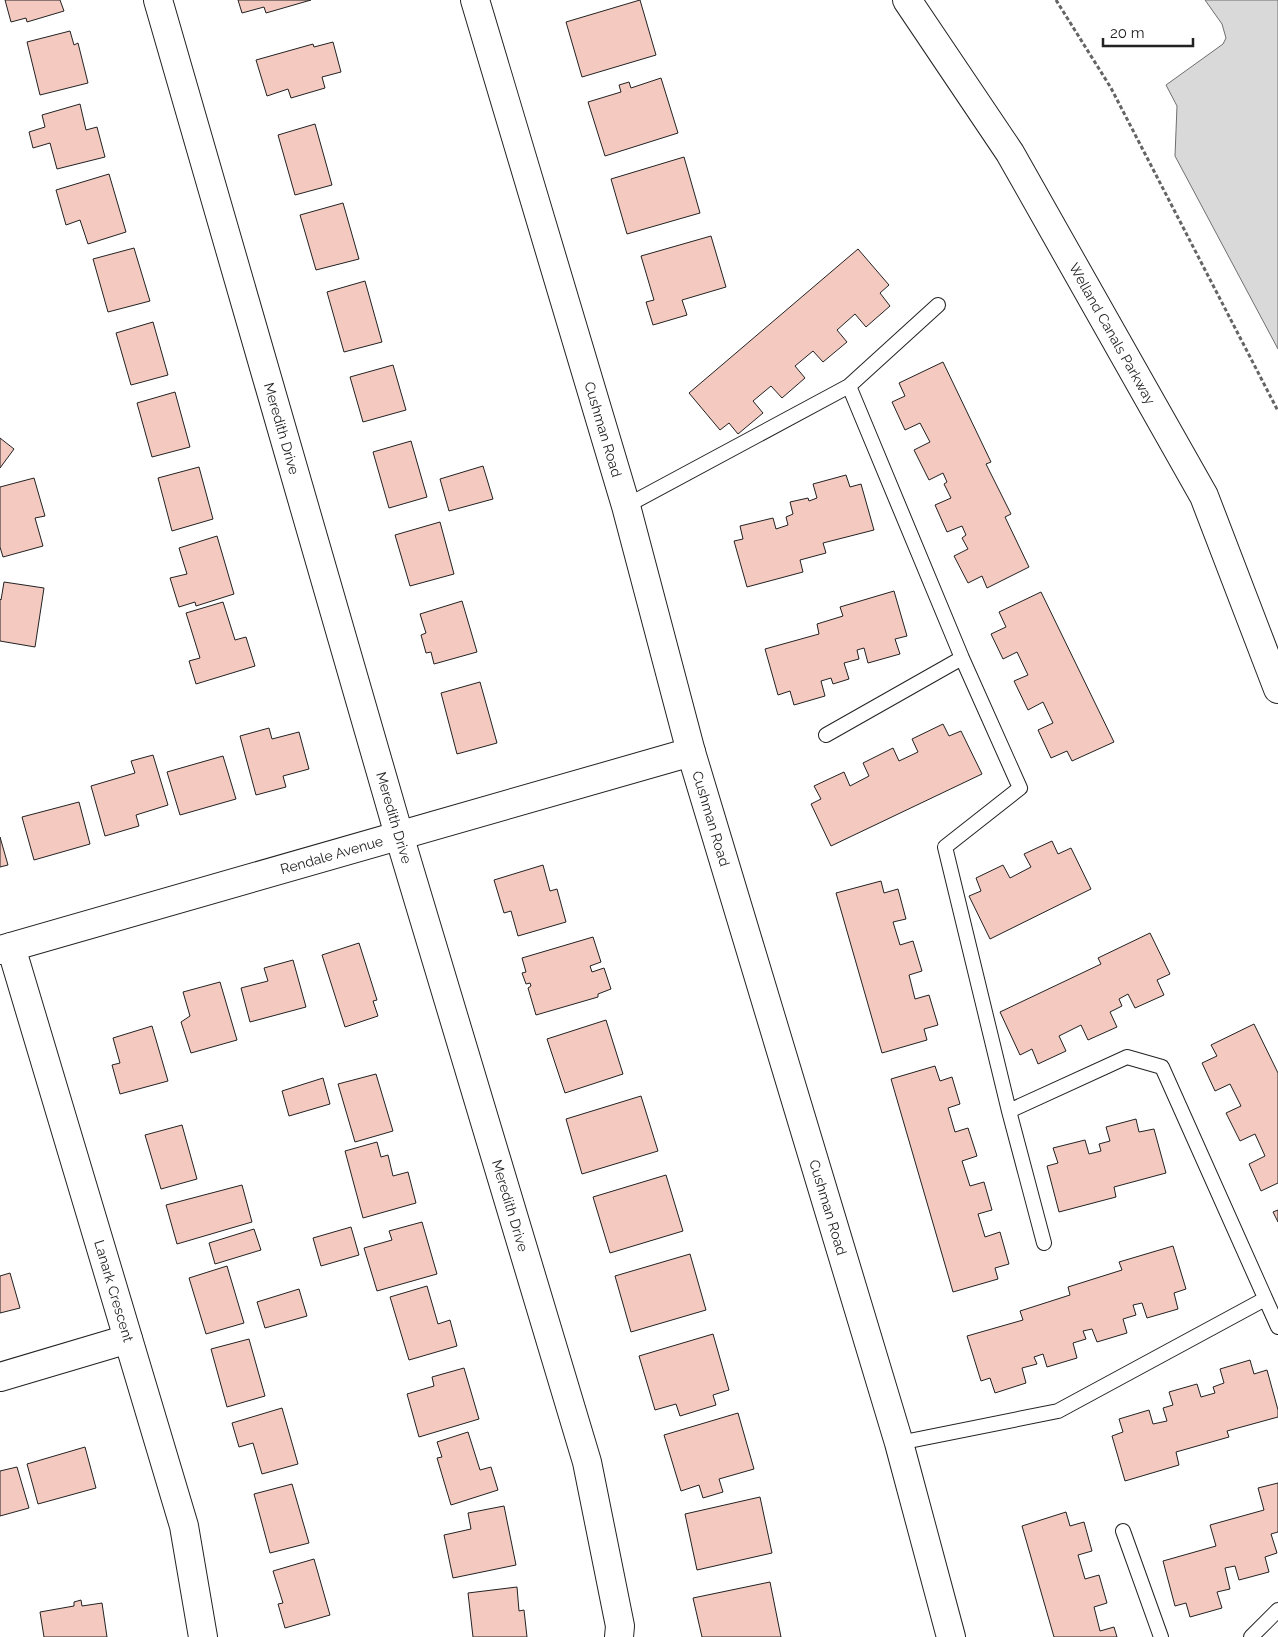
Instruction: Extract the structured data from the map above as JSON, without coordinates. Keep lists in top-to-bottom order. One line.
{"streets":{"street":["Welland Canals Parkway","Meredith Drive","Cushman Road","Rendale Avenue","Lanark Crescent"]},"crossings":[["Meredith Drive","Rendale Avenue"],["Cushman Road","Rendale Avenue"],["Rendale Avenue","Lanark Crescent"]],"scale_bar":"20 m"}
